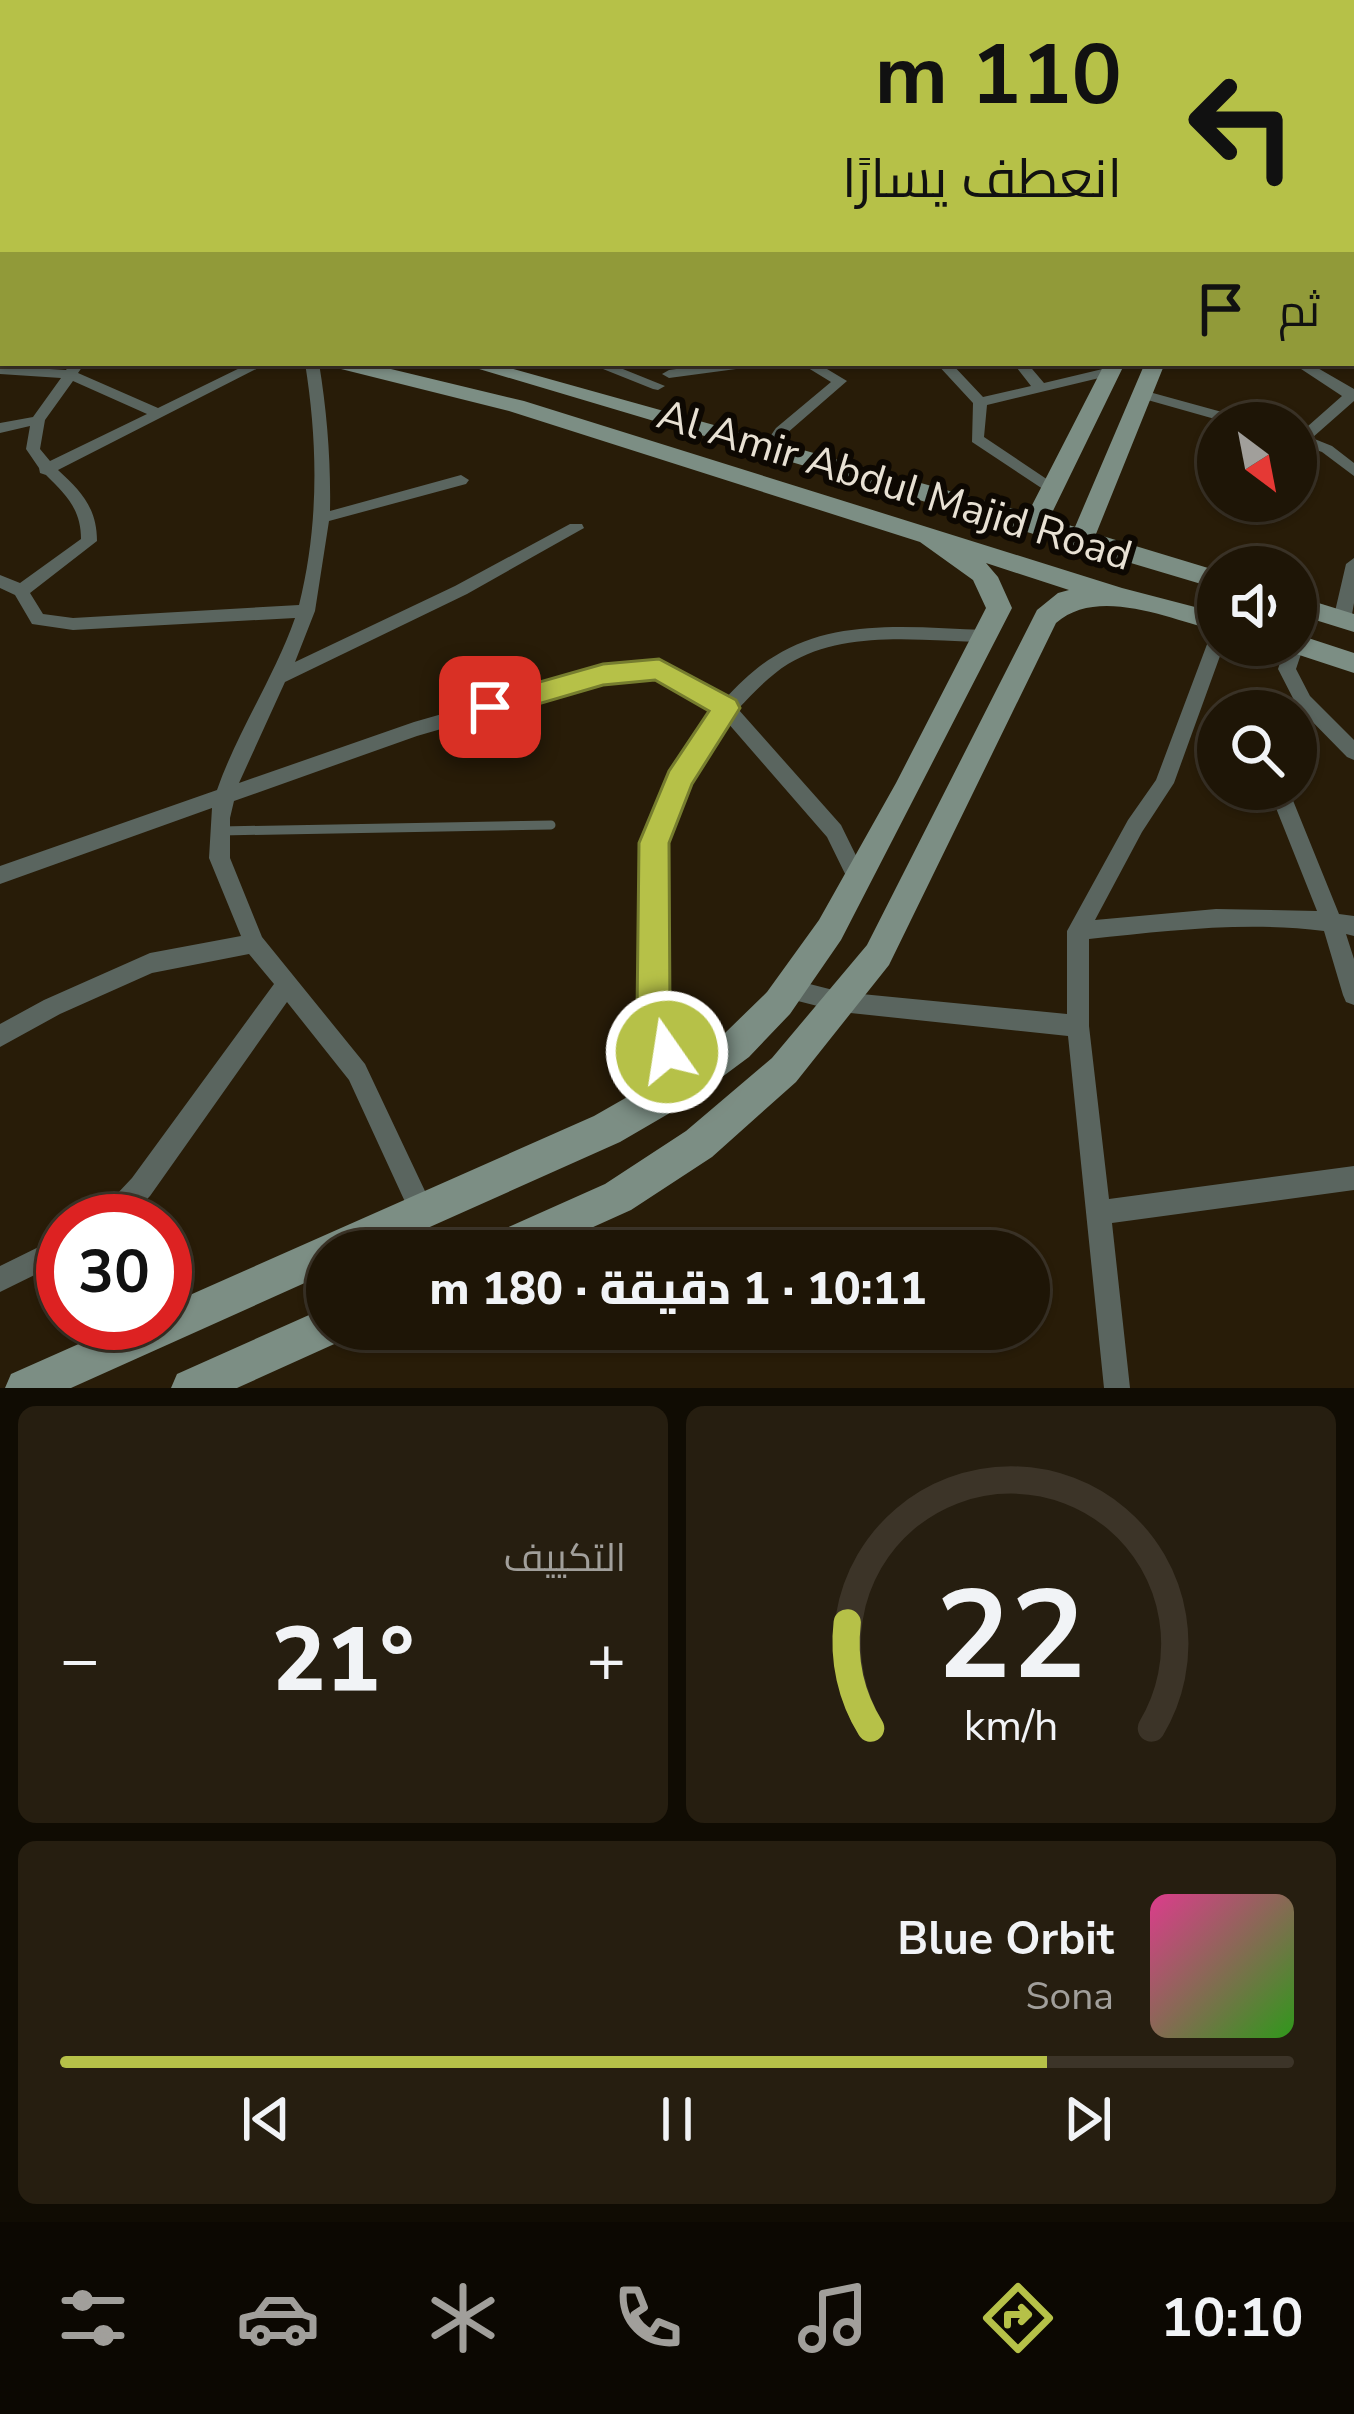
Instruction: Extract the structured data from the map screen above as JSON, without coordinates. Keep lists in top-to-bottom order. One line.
{"streets":{"main road":["Al Amir Abdul Majid Road"]},"north":"bottom right","page":{"turn":["110 m","انعطف يسارًا"],"then":"ثم","limit":"30","trip":"10:11 · 1 دقيقة · 180 m","tile":"التكييف","heat":["−","21°","+"],"song":["Blue Orbit","Sona"],"tabs":"10:10","gauge":["22","km/h"]}}
